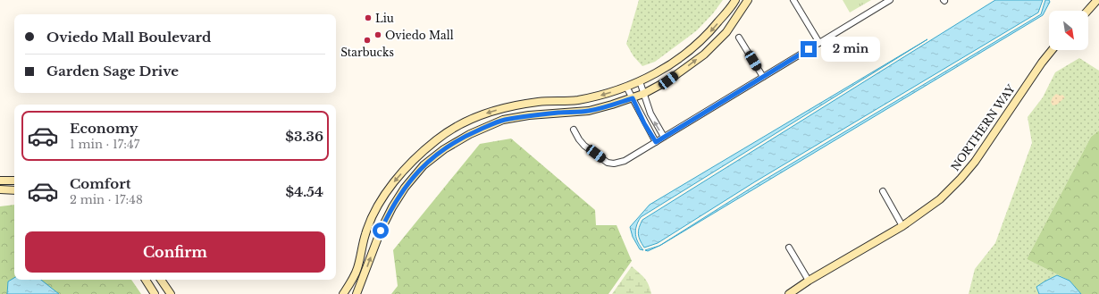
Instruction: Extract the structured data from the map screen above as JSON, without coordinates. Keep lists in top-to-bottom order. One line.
{"streets":{"street":["NORTHERN WAY"]},"places":["Liu","Oviedo Mall","Starbucks"],"north":"bottom right","page":{"banner":["Oviedo Mall Boulevard","Garden Sage Drive"],"bubble":"2 min","list":[{"name":"Economy","note":"1 min · 17:47","value":"$3.36"},{"name":"Comfort","note":"2 min · 17:48","value":"$4.54"}],"buttons":"Confirm"}}
